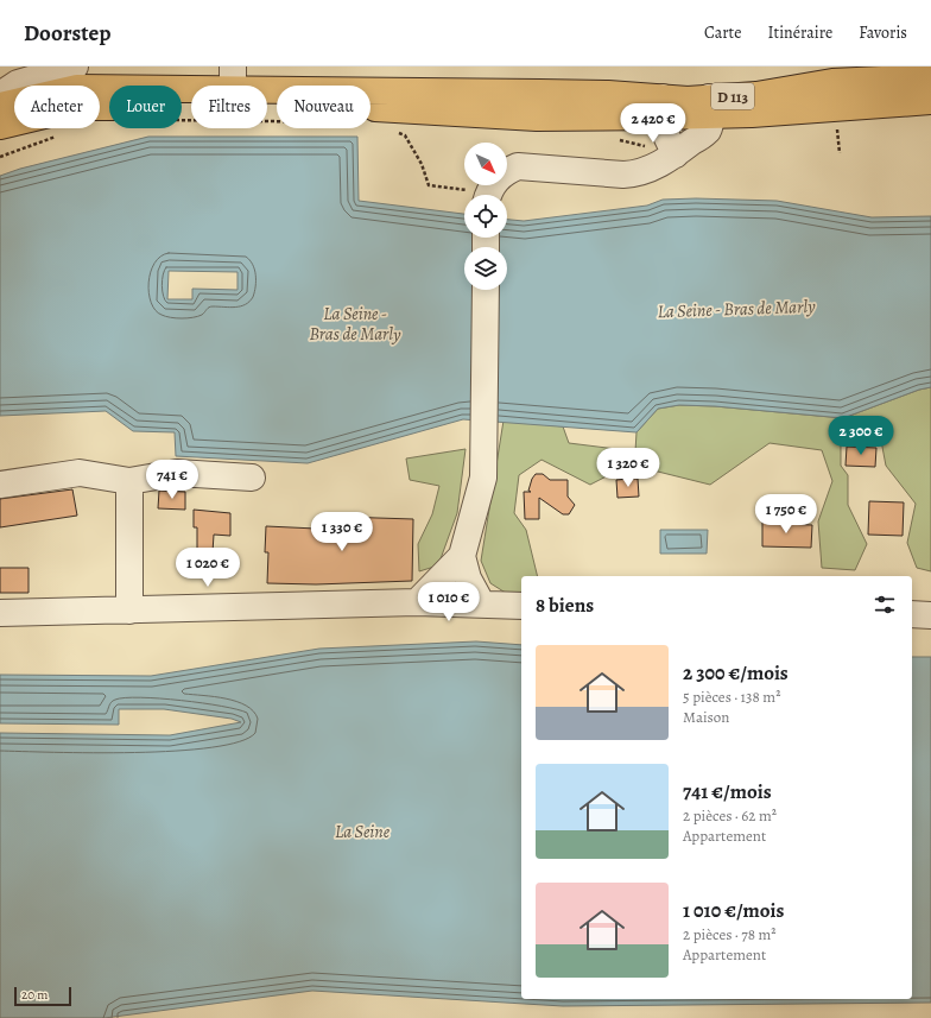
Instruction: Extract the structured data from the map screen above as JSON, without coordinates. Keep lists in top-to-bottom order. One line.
{"streets":{"main road":["D 113"]},"water":["La Seine - Bras de Marly","La Seine"],"scale_bar":"20 m","north":"bottom right","page":{"header":"Doorstep","nav":["Carte","Itinéraire","Favoris"],"chip":["Acheter","Louer","Filtres","Nouveau"],"price":["2 420 €","2 300 €","1 320 €","741 €","1 750 €","1 330 €","1 020 €","1 010 €"],"heading":"8 biens","list":[{"name":"2 300 €/mois","note":"5 pièces · 138 m² · Maison"},{"name":"741 €/mois","note":"2 pièces · 62 m² · Appartement"},{"name":"1 010 €/mois","note":"2 pièces · 78 m² · Appartement"}],"scale":"20 m"}}
